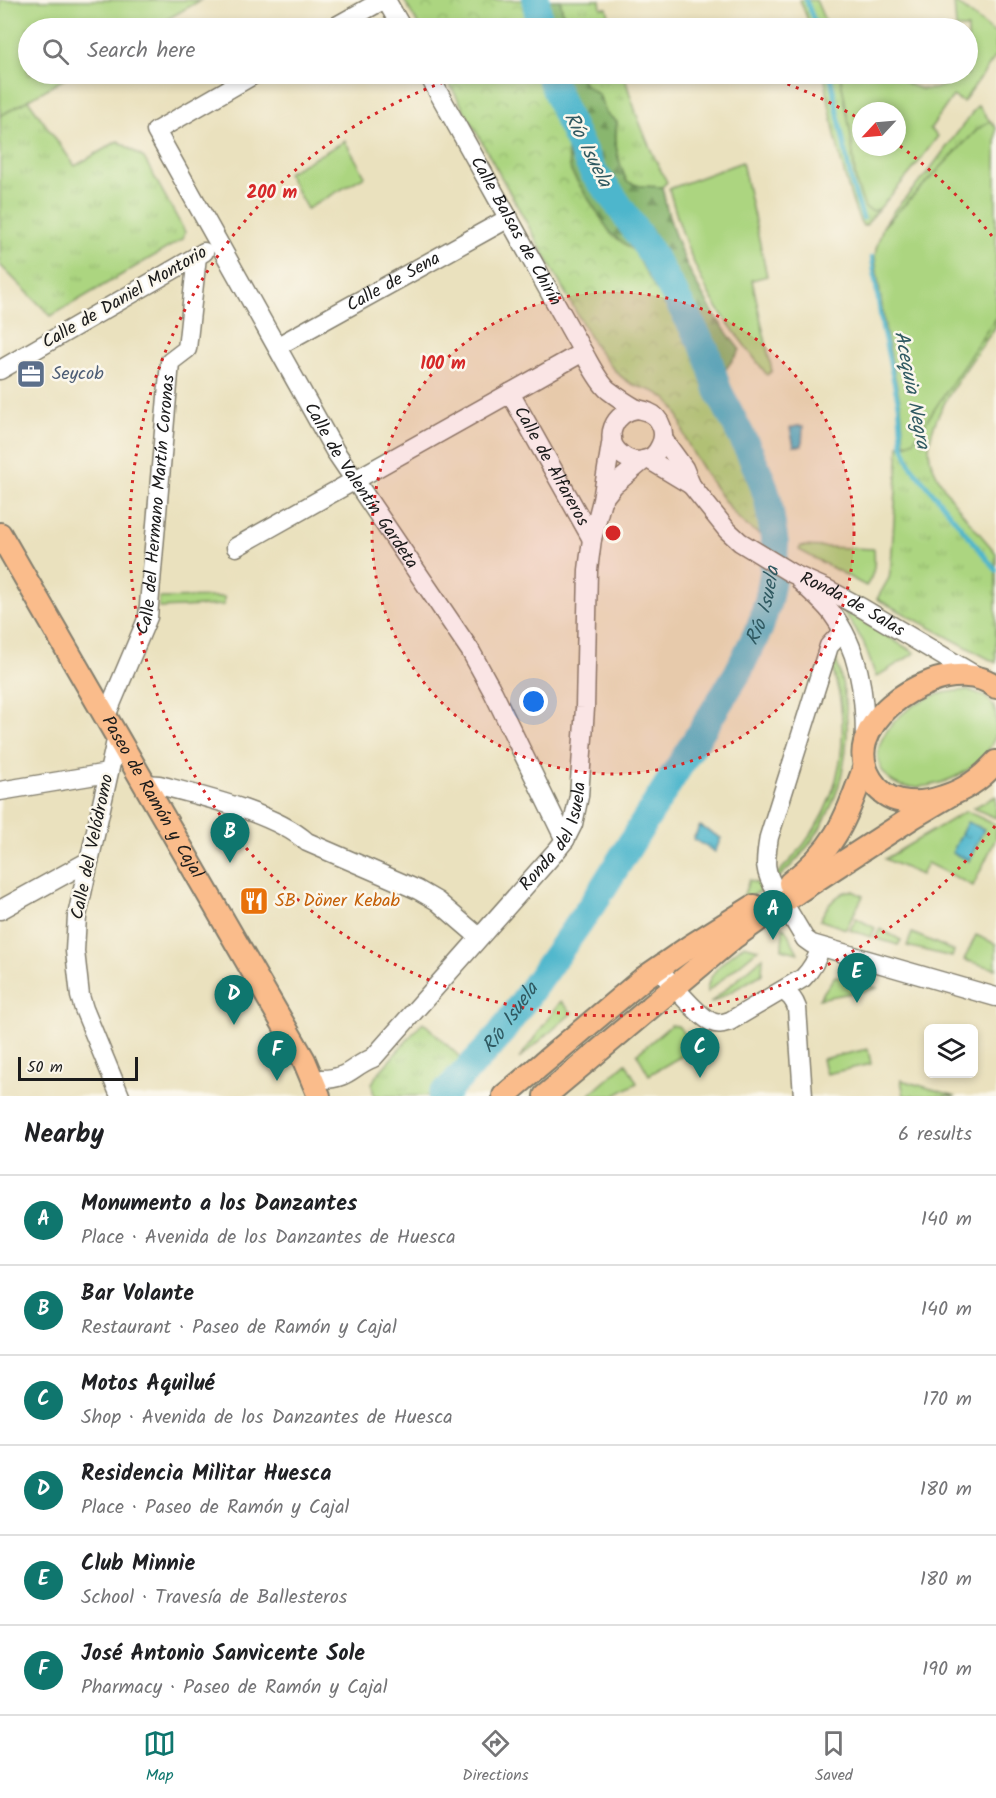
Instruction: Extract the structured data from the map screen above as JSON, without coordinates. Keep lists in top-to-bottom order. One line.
{"streets":{"main road":["Paseo de Ramón y Cajal"],"street":["Calle Balsas de Chirín","Calle de Sena","Calle de Daniel Montorio","Calle de Alfareros","Calle de Valentín Gardeta","Calle del Hermano Martín Coronas","Ronda de Salas","Ronda del Isuela","Calle del Velódromo"]},"crossings":[["Calle Balsas de Chirín","Calle de Sena"],["Calle Balsas de Chirín","Ronda del Isuela"],["Calle de Sena","Calle de Valentín Gardeta"],["Calle de Daniel Montorio","Calle de Valentín Gardeta"],["Calle de Daniel Montorio","Calle del Hermano Martín Coronas"],["Calle de Alfareros","Ronda del Isuela"],["Calle de Valentín Gardeta","Ronda del Isuela"],["Calle del Hermano Martín Coronas","Paseo de Ramón y Cajal"],["Calle del Hermano Martín Coronas","Calle del Velódromo"],["Paseo de Ramón y Cajal","Ronda del Isuela"],["Paseo de Ramón y Cajal","Calle del Velódromo"]],"water":["Río Isuela","Acequia Negra"],"places":{"office":["Seycob"],"restaurant":["SB Döner Kebab"]},"scale_bar":"50 m","north":"bottom left","page":{"search":"Search here","pins":["B","A","E","D","C","F"],"scale":"50 m","heading":["Nearby","6 results"],"list":[{"mark":"A","name":"Monumento a los Danzantes","note":"Place · Avenida de los Danzantes de Huesca","value":"140 m"},{"mark":"B","name":"Bar Volante","note":"Restaurant · Paseo de Ramón y Cajal","value":"140 m"},{"mark":"C","name":"Motos Aquilué","note":"Shop · Avenida de los Danzantes de Huesca","value":"170 m"},{"mark":"D","name":"Residencia Militar Huesca","note":"Place · Paseo de Ramón y Cajal","value":"180 m"},{"mark":"E","name":"Club Minnie","note":"School · Travesía de Ballesteros","value":"180 m"},{"mark":"F","name":"José Antonio Sanvicente Sole","note":"Pharmacy · Paseo de Ramón y Cajal","value":"190 m"}],"nav":["Map","Directions","Saved"]},"rings":["200 m","100 m"]}
